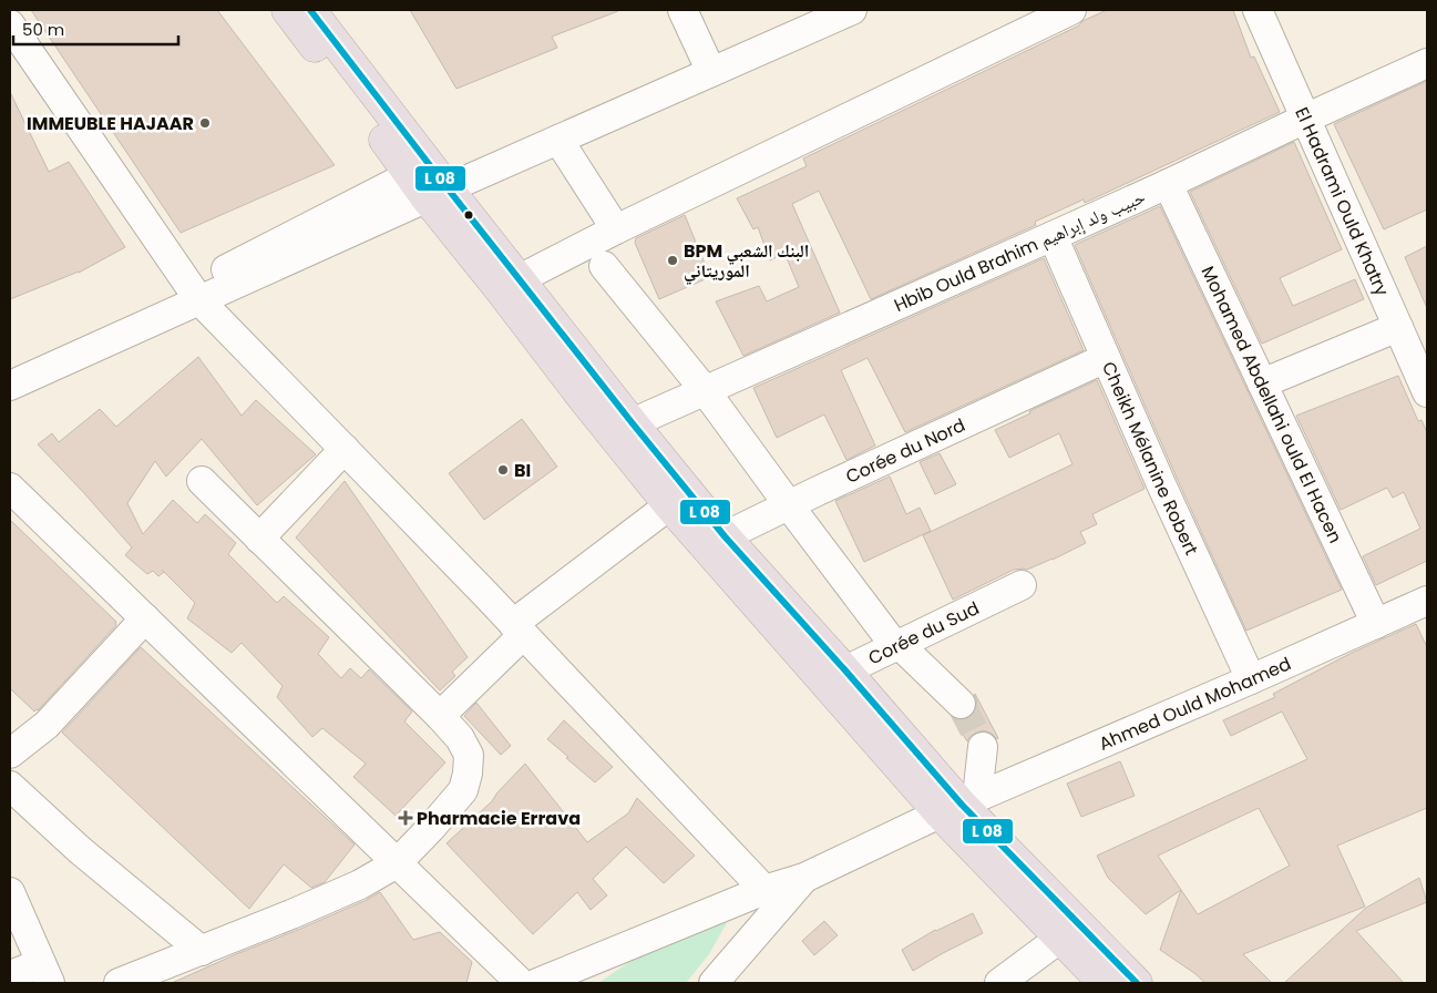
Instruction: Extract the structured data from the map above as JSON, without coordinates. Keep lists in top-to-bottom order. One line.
{"streets":{"street":["El Hadrami Ould Khatry","Hbib Ould Brahim حبيب ولد إبراهيم","Mohamed Abdellahi ould El Hacen","Corée du Nord","Cheikh Mélanine Robert","Corée du Sud","Ahmed Ould Mohamed"]},"crossings":[["El Hadrami Ould Khatry","Hbib Ould Brahim حبيب ولد إبراهيم"],["Hbib Ould Brahim حبيب ولد إبراهيم","Mohamed Abdellahi ould El Hacen"],["Hbib Ould Brahim حبيب ولد إبراهيم","Cheikh Mélanine Robert"],["Mohamed Abdellahi ould El Hacen","Ahmed Ould Mohamed"],["Corée du Nord","Cheikh Mélanine Robert"],["Cheikh Mélanine Robert","Ahmed Ould Mohamed"]],"places":{"other":["IMMEUBLE HAJAAR","BPM البنك الشعبي الموريتاني","BI"],"health":["Pharmacie Errava"]},"scale_bar":"50 m"}
